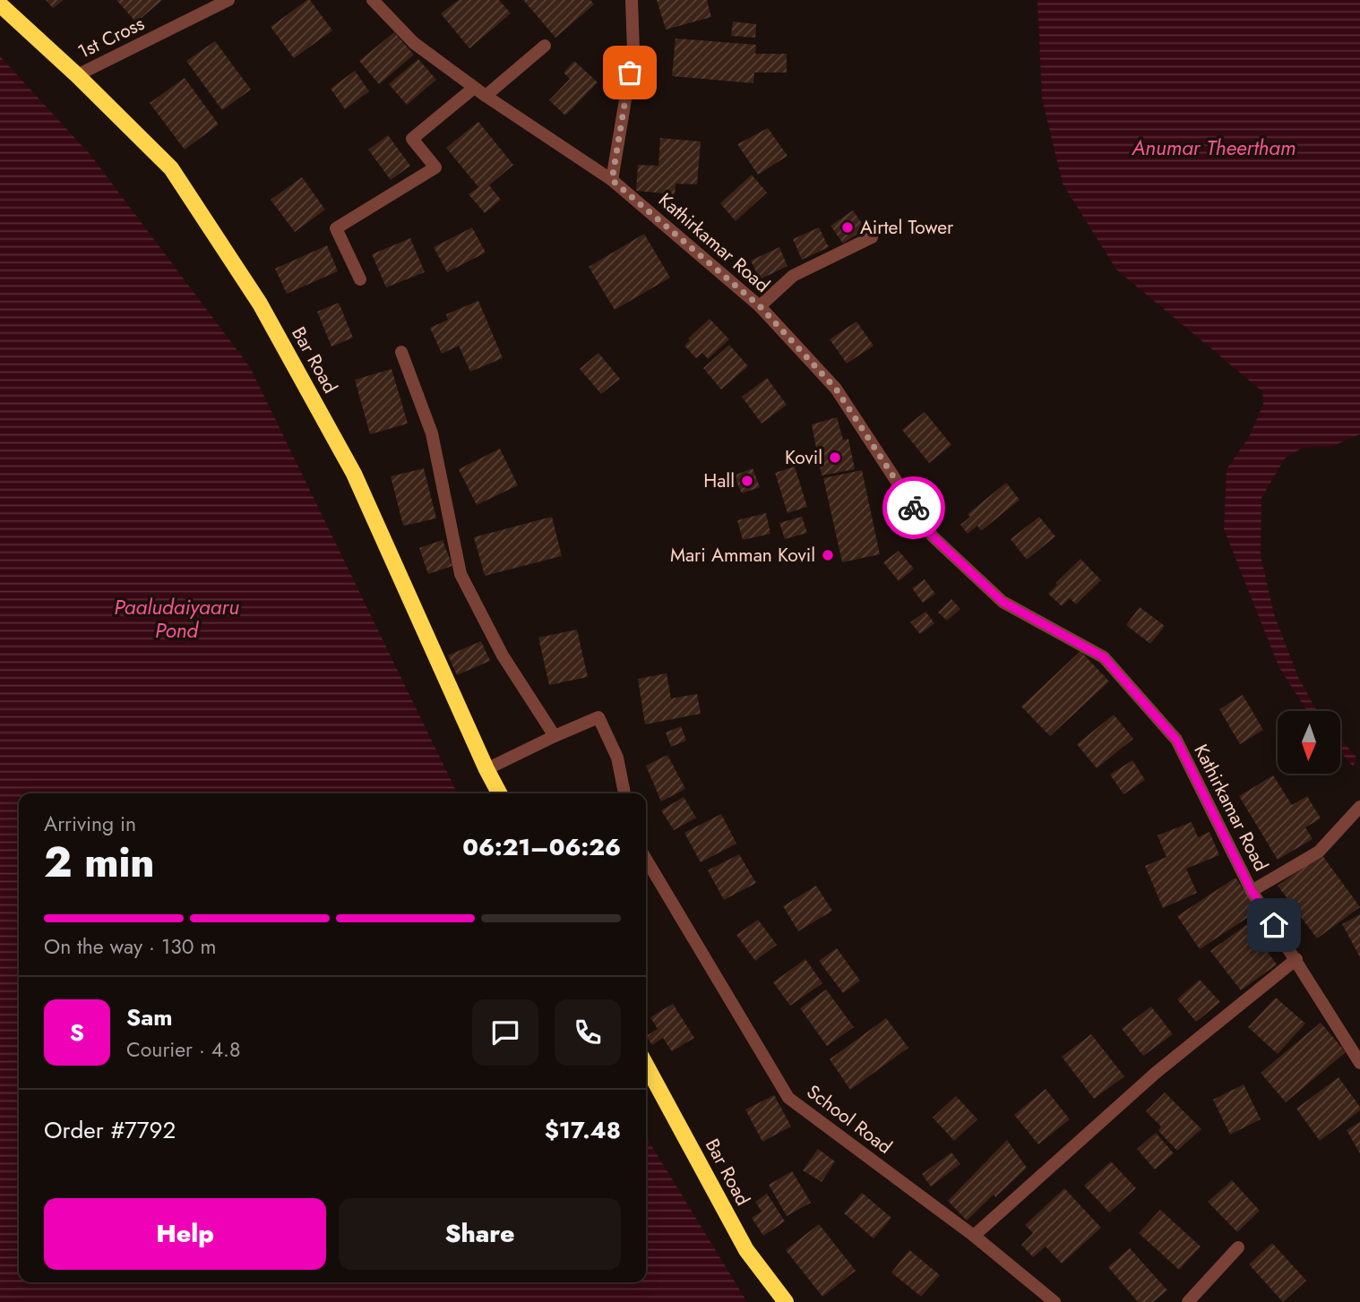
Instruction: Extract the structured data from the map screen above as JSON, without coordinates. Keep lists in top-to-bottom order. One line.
{"streets":{"main road":["Bar Road"],"street":["1st Cross","Kathirkamar Road","School Road"]},"crossings":[["1st Cross","Bar Road"]],"water":["Anumar Theertham","Paaludaiyaaru Pond"],"places":["Airtel Tower","Kovil","Hall","Mari Amman Kovil"],"north":"bottom","page":{"heading":["2 min","Arriving in","06:21–06:26"],"panel":["Sam","Courier · 4.8","Order #7792","$17.48"],"bar":"On the way · 130 m","round":"S","buttons":["Help","Share"]}}
